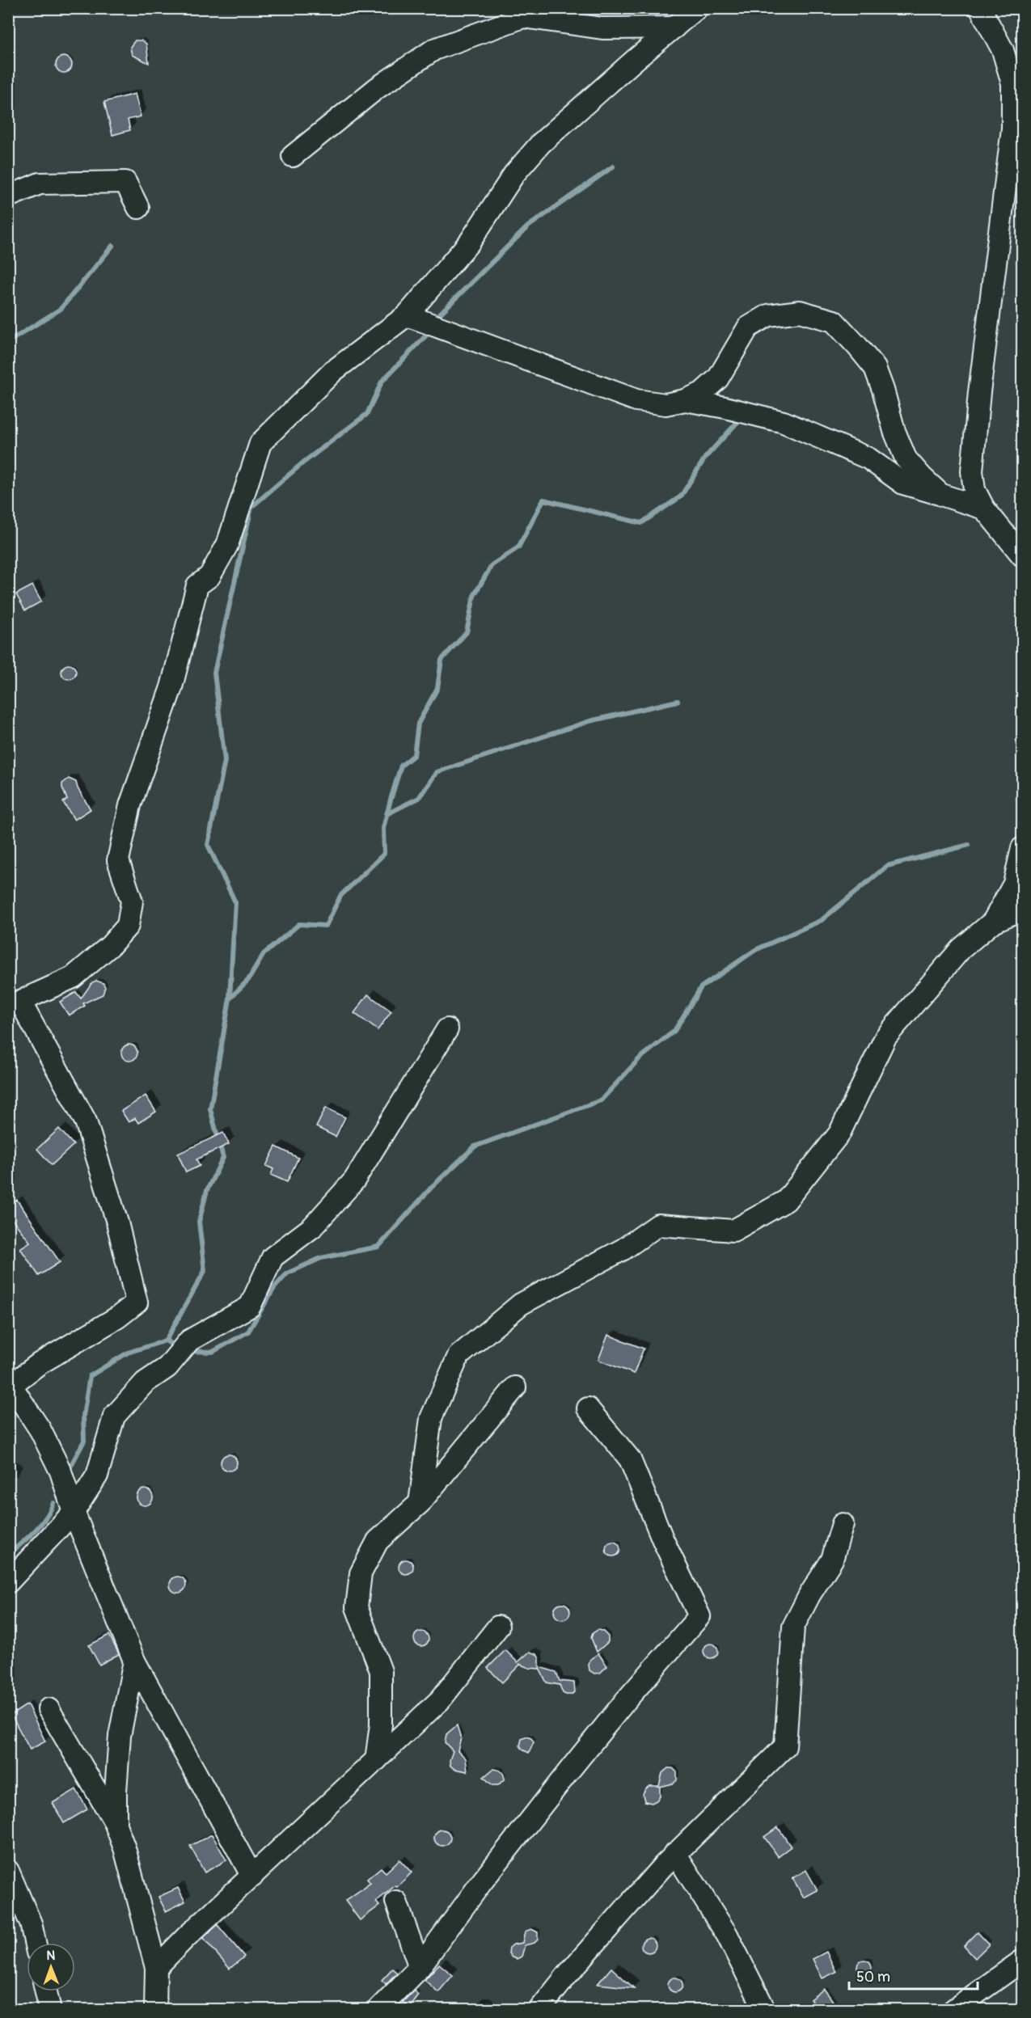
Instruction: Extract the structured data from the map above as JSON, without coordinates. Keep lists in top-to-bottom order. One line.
{"scale_bar":"50 m","north":"top"}
